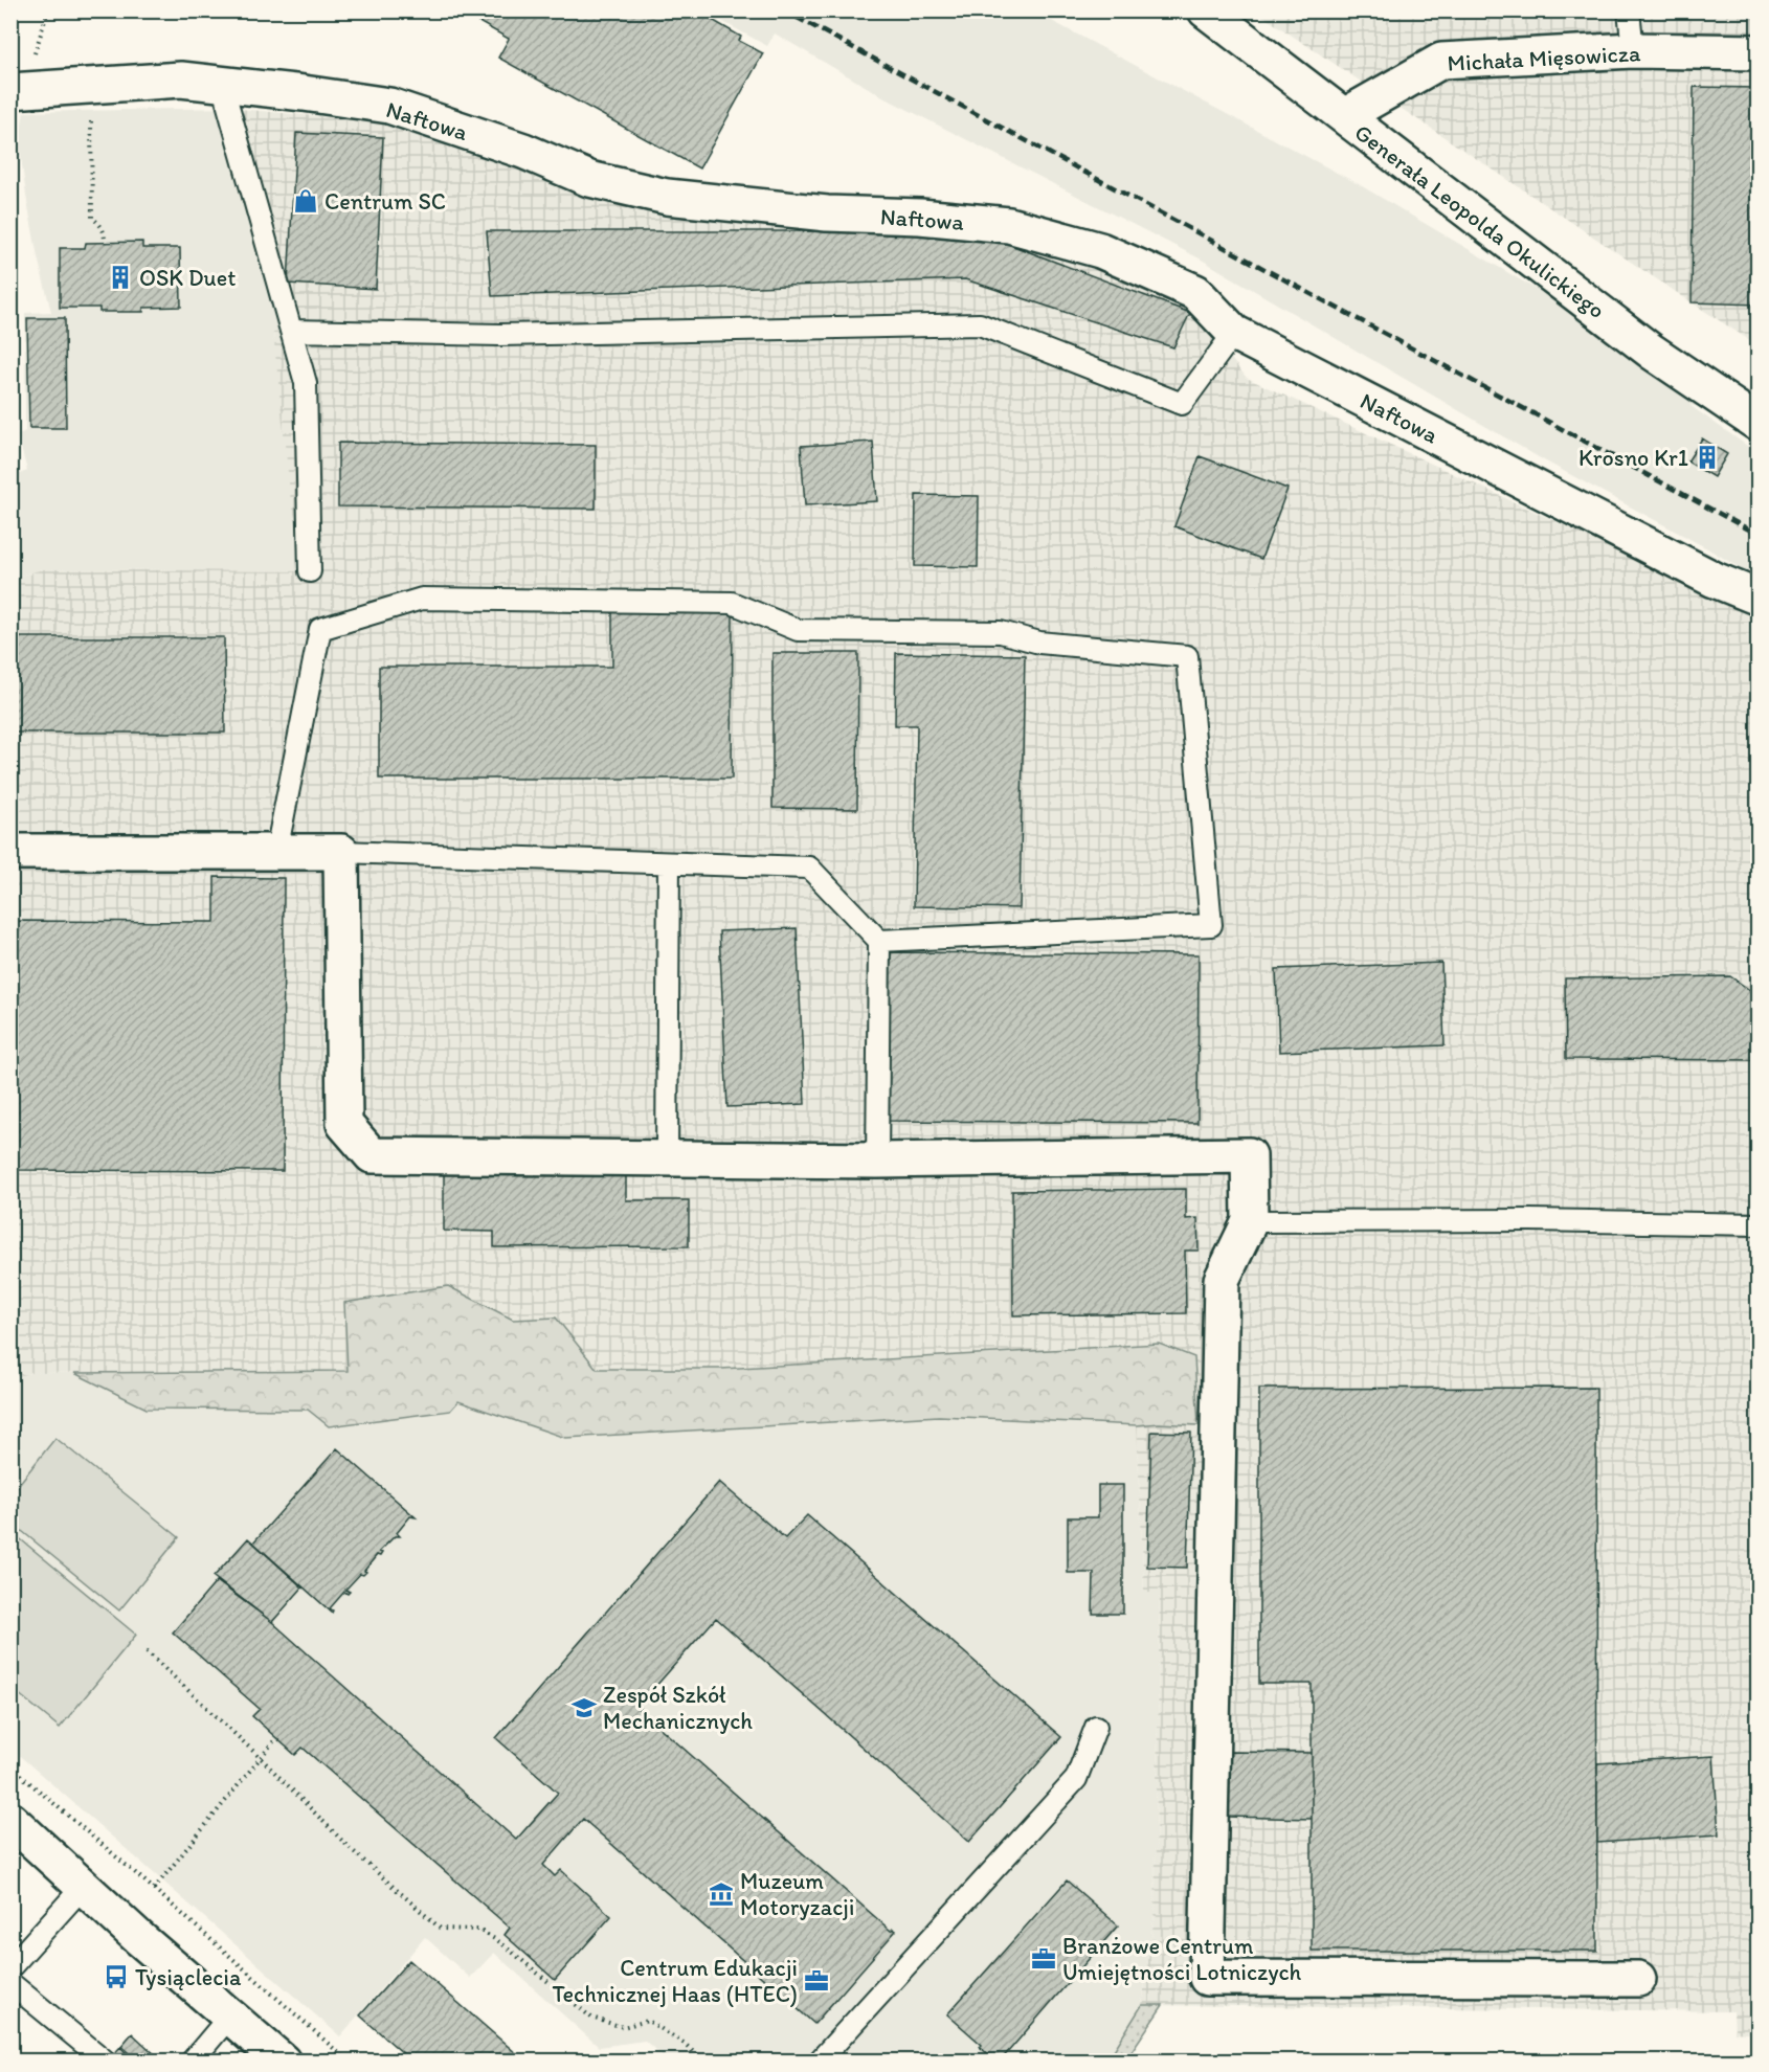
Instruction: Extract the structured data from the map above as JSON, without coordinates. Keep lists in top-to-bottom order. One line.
{"streets":{"street":["Michała Mięsowicza","Naftowa","Generała Leopolda Okulickiego"]},"crossings":[["Michała Mięsowicza","Generała Leopolda Okulickiego"]],"places":{"shop":["Centrum SC"],"building":["OSK Duet","Krosno Kr1"],"school or university":["Zespół Szkół Mechanicznych"],"museum":["Muzeum Motoryzacji"],"office":["Branżowe Centrum Umiejętności Lotniczych","Centrum Edukacji Technicznej Haas (HTEC)"],"bus stop":["Tysiąclecia"]}}
